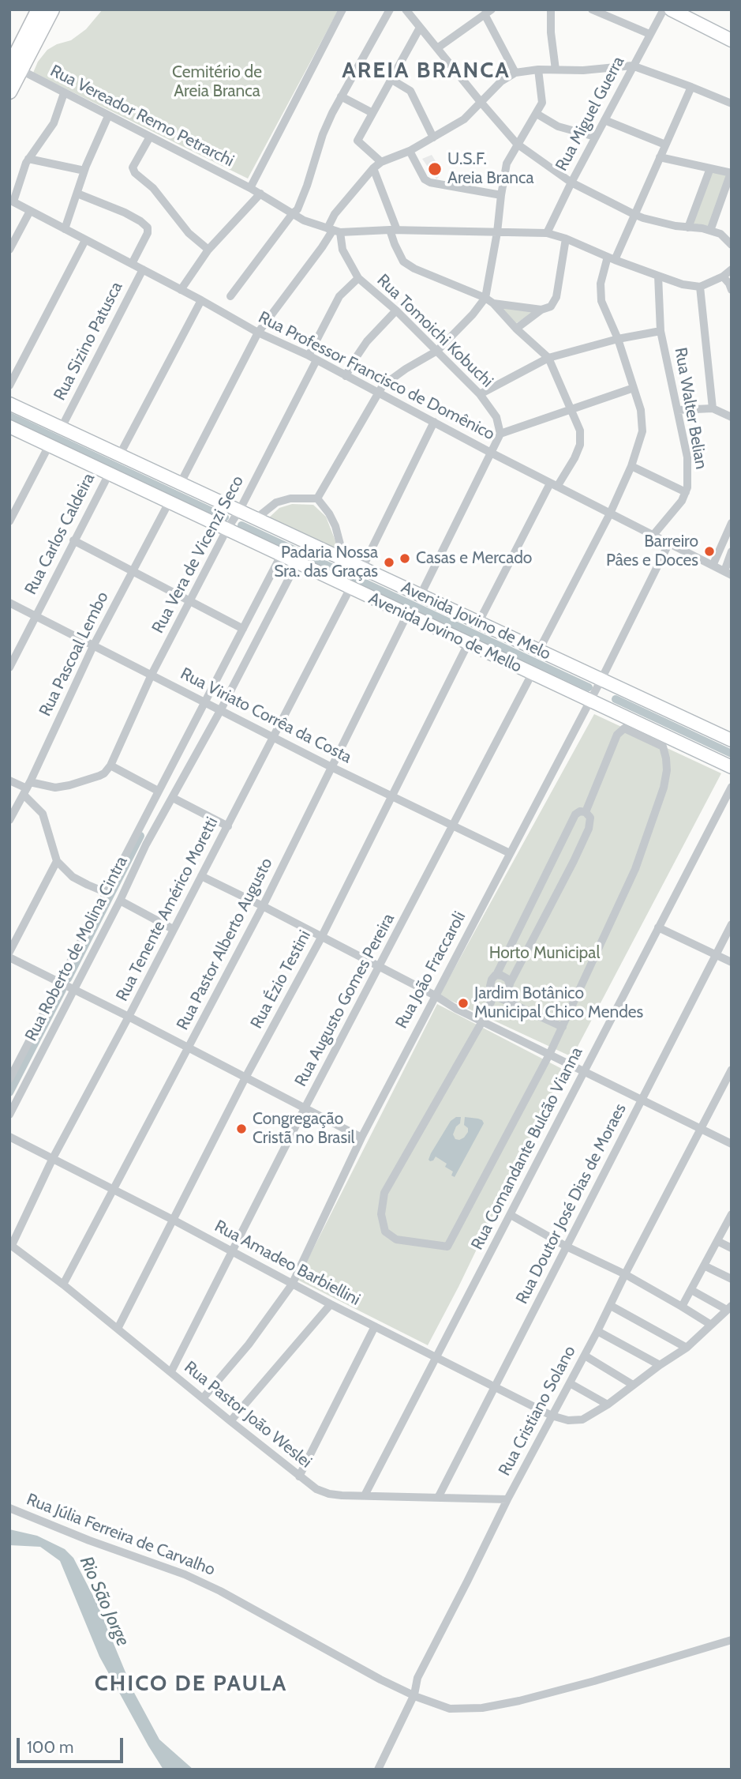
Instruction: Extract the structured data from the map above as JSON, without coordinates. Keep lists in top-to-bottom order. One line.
{"streets":{"main road":["Avenida Jovino de Melo","Avenida Jovino de Mello"],"street":["Rua Miguel Guerra","Rua Vereador Remo Petrarchi","Rua Tomoichi Kobuchi","Rua Sizino Patusca","Rua Professor Francisco de Domênico","Rua Walter Belian","Rua Carlos Caldeira","Rua Vera de Vicenzi Seco","Rua Pascoal Lembo","Rua Viriato Corrêa da Costa","Rua Tenente Américo Moretti","Rua Pastor Alberto Augusto","Rua Roberto de Molina Cintra","Rua João Fraccaroli","Rua Ézio Testini","Rua Augusto Gomes Pereira","Rua Comandante Bulcão Vianna","Rua Doutor José Dias de Moraes","Rua Amadeo Barbiellini","Rua Cristiano Solano","Rua Pastor João Weslei","Rua Júlia Ferreira de Carvalho"]},"crossings":[["Rua Tomoichi Kobuchi","Rua Vera de Vicenzi Seco"],["Rua Sizino Patusca","Rua Professor Francisco de Domênico"],["Rua Sizino Patusca","Avenida Jovino de Melo"],["Rua Professor Francisco de Domênico","Rua Walter Belian"],["Rua Professor Francisco de Domênico","Rua Vera de Vicenzi Seco"],["Rua Professor Francisco de Domênico","Rua João Fraccaroli"],["Rua Carlos Caldeira","Avenida Jovino de Mello"],["Rua Carlos Caldeira","Rua Viriato Corrêa da Costa"],["Rua Vera de Vicenzi Seco","Avenida Jovino de Melo"],["Rua Vera de Vicenzi Seco","Avenida Jovino de Mello"],["Rua Vera de Vicenzi Seco","Rua Viriato Corrêa da Costa"],["Avenida Jovino de Melo","Rua João Fraccaroli"],["Avenida Jovino de Mello","Rua Pascoal Lembo"],["Avenida Jovino de Mello","Rua Tenente Américo Moretti"],["Avenida Jovino de Mello","Rua Pastor Alberto Augusto"],["Avenida Jovino de Mello","Rua Roberto de Molina Cintra"],["Avenida Jovino de Mello","Rua João Fraccaroli"],["Avenida Jovino de Mello","Rua Ézio Testini"],["Avenida Jovino de Mello","Rua Augusto Gomes Pereira"],["Rua Pascoal Lembo","Rua Viriato Corrêa da Costa"],["Rua Viriato Corrêa da Costa","Rua Tenente Américo Moretti"],["Rua Viriato Corrêa da Costa","Rua Pastor Alberto Augusto"],["Rua Viriato Corrêa da Costa","Rua Roberto de Molina Cintra"],["Rua Viriato Corrêa da Costa","Rua João Fraccaroli"],["Rua Viriato Corrêa da Costa","Rua Ézio Testini"],["Rua Viriato Corrêa da Costa","Rua Augusto Gomes Pereira"],["Rua Tenente Américo Moretti","Rua Amadeo Barbiellini"],["Rua Tenente Américo Moretti","Rua Pastor João Weslei"],["Rua Pastor Alberto Augusto","Rua Amadeo Barbiellini"],["Rua Pastor Alberto Augusto","Rua Pastor João Weslei"],["Rua João Fraccaroli","Rua Amadeo Barbiellini"],["Rua João Fraccaroli","Rua Pastor João Weslei"],["Rua Ézio Testini","Rua Amadeo Barbiellini"],["Rua Ézio Testini","Rua Pastor João Weslei"],["Rua Augusto Gomes Pereira","Rua Amadeo Barbiellini"],["Rua Augusto Gomes Pereira","Rua Pastor João Weslei"],["Rua Comandante Bulcão Vianna","Rua Amadeo Barbiellini"],["Rua Comandante Bulcão Vianna","Rua Pastor João Weslei"],["Rua Doutor José Dias de Moraes","Rua Amadeo Barbiellini"],["Rua Doutor José Dias de Moraes","Rua Pastor João Weslei"],["Rua Amadeo Barbiellini","Rua Cristiano Solano"],["Rua Cristiano Solano","Rua Pastor João Weslei"],["Rua Cristiano Solano","Rua Júlia Ferreira de Carvalho"]],"districts":["AREIA BRANCA","CHICO DE PAULA"],"water":["Rio São Jorge"],"parks":["Cemitério de Areia Branca","Horto Municipal"],"places":["U.S.F. Areia Branca","Barreiro Pâes e Doces","Casas e Mercado","Padaria Nossa Sra. das Graças","Jardim Botânico Municipal Chico Mendes","Congregação Cristã no Brasil"],"scale_bar":"100 m"}
